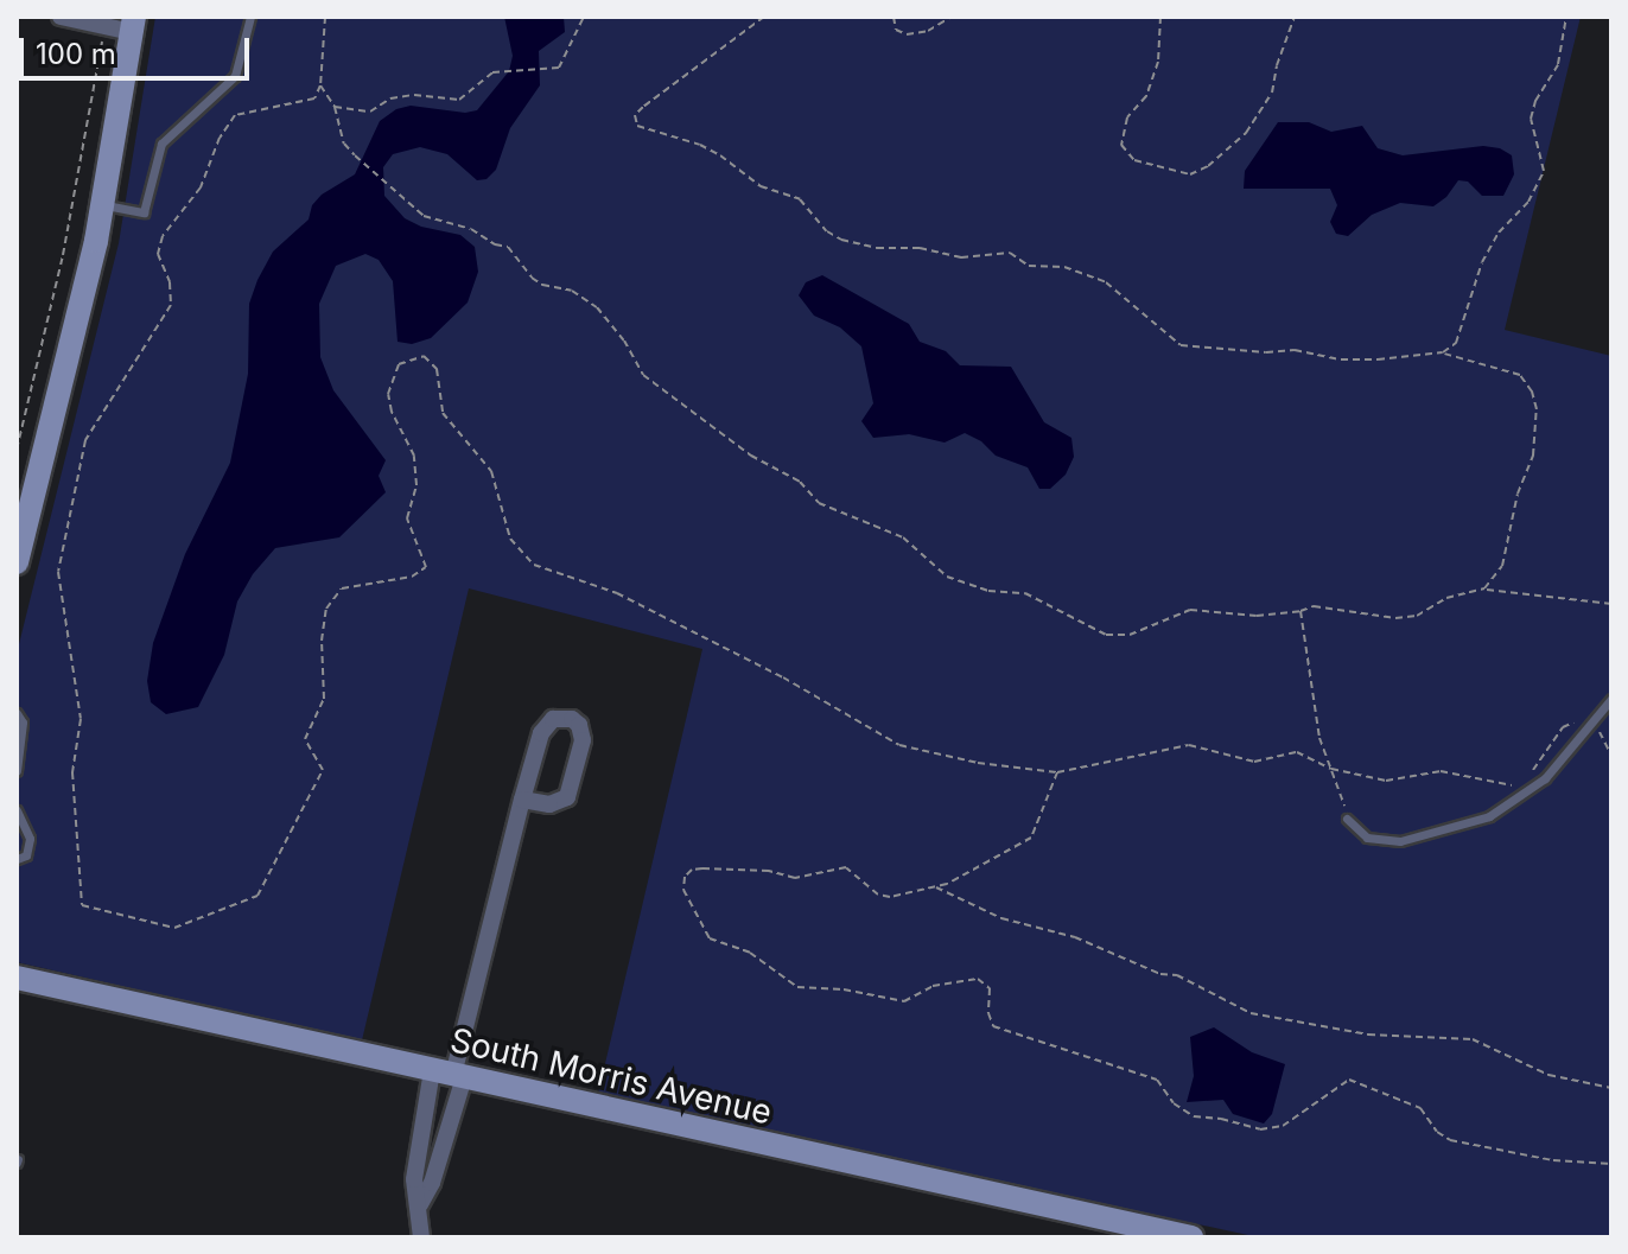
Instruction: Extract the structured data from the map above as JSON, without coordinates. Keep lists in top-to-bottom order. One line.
{"streets":{"street":["South Morris Avenue"]},"scale_bar":"100 m"}
